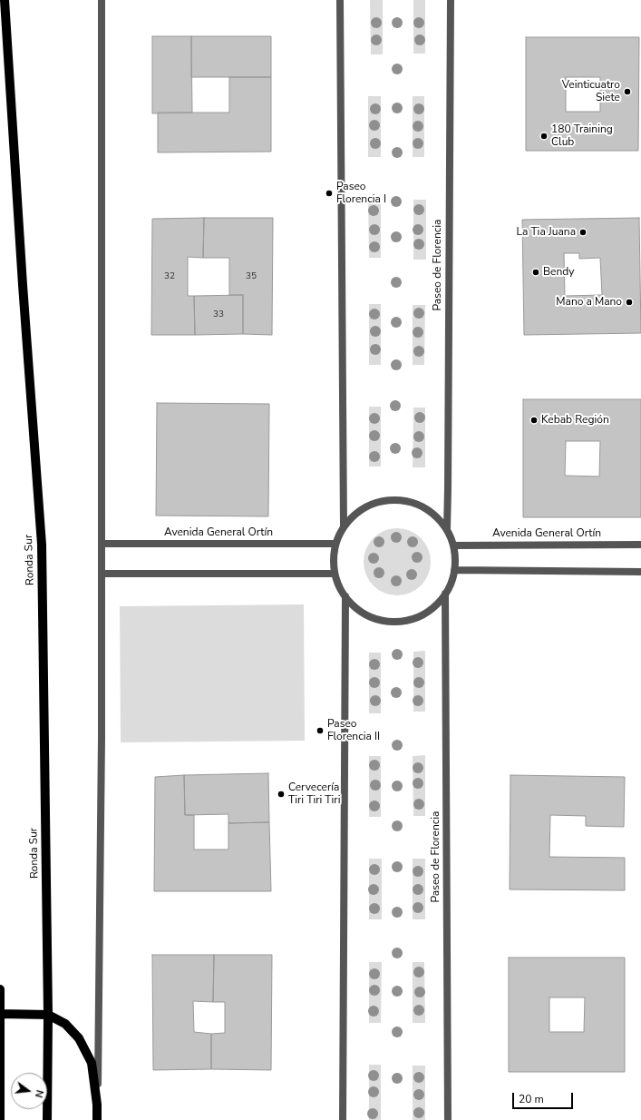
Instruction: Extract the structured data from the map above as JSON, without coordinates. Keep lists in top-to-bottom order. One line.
{"streets":{"main road":["Ronda Sur"],"street":["Paseo de Florencia","Avenida General Ortín"]},"crossings":[["Paseo de Florencia","Avenida General Ortín"]],"places":["Veinticuatro Siete","180 Training Club","Paseo Florencia I","La Tia Juana","Bendy","Mano a Mano","Kebab Región","Paseo Florencia II","Cervecería Tiri Tiri Tiri"],"house_numbers":["32","35","33"],"scale_bar":"20 m","north":"right"}
